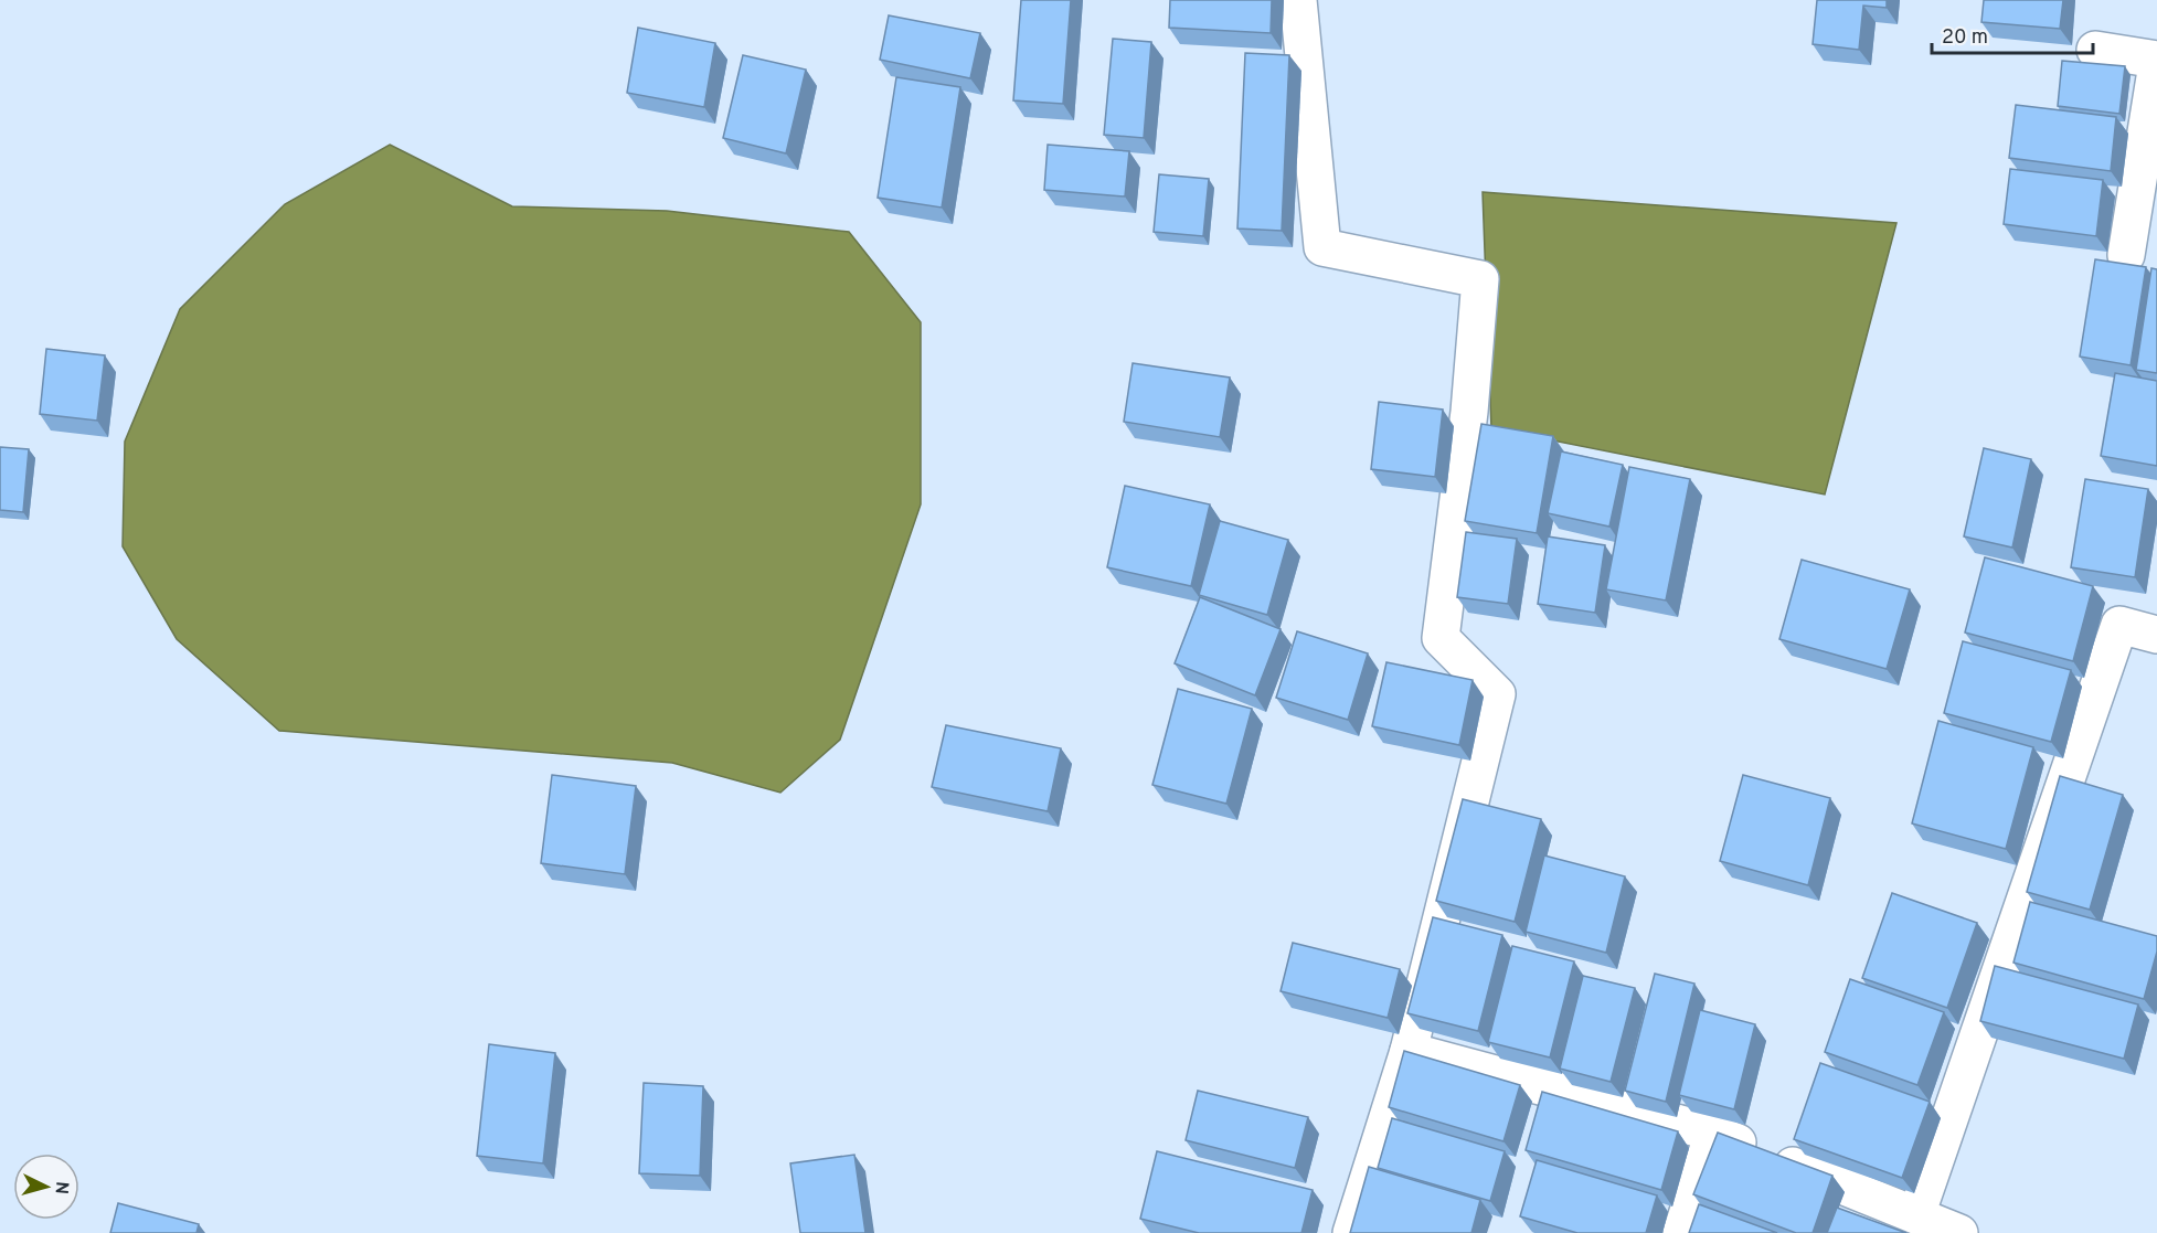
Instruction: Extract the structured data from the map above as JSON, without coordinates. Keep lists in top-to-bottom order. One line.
{"scale_bar":"20 m","north":"right"}
